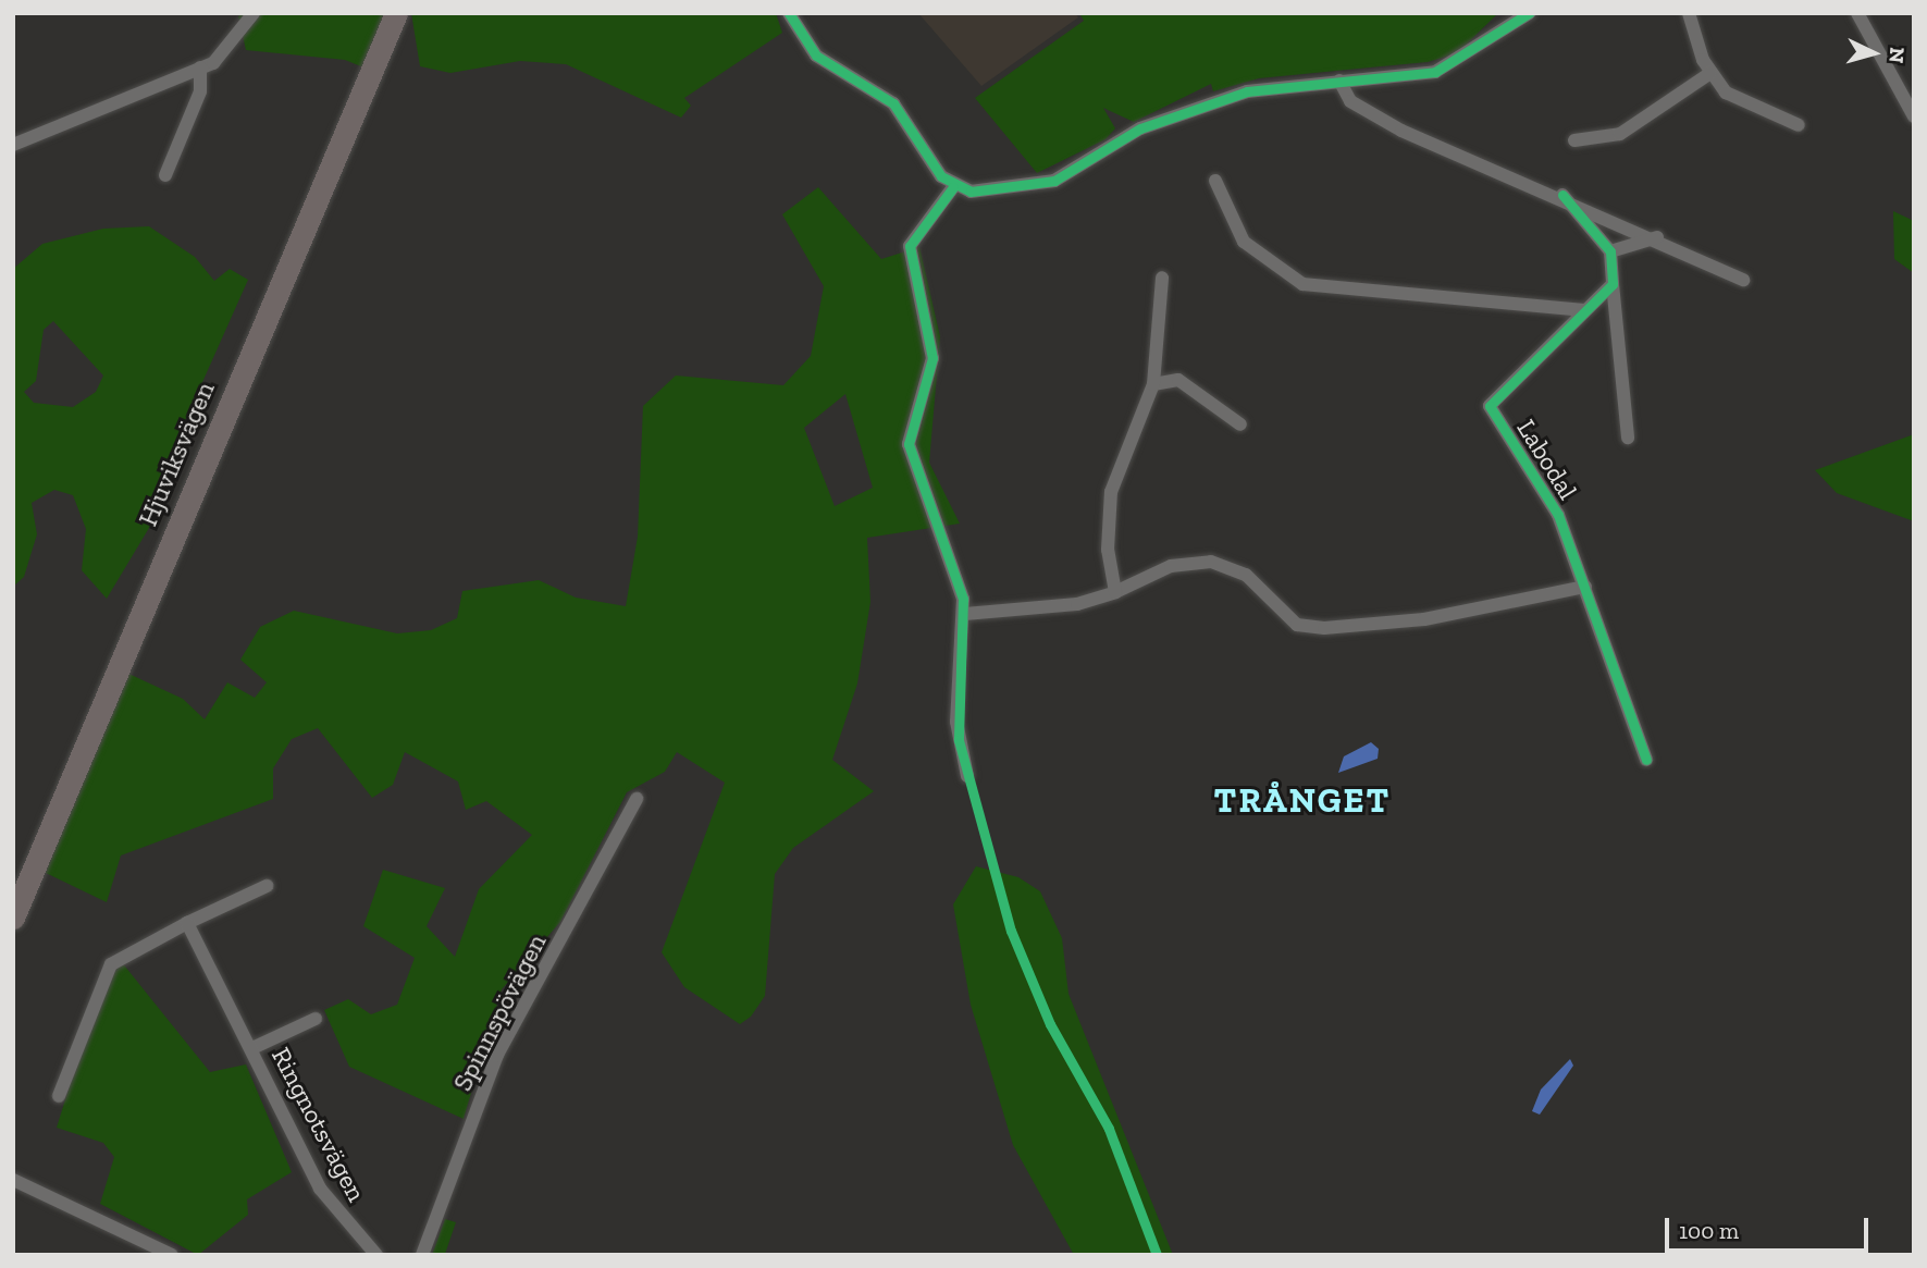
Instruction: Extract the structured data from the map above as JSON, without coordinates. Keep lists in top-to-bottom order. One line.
{"streets":{"main road":["Hjuviksvägen"],"street":["Labodal","Spinnspövägen","Ringnotsvägen"]},"districts":["TRÅNGET"],"scale_bar":"100 m","north":"right"}
